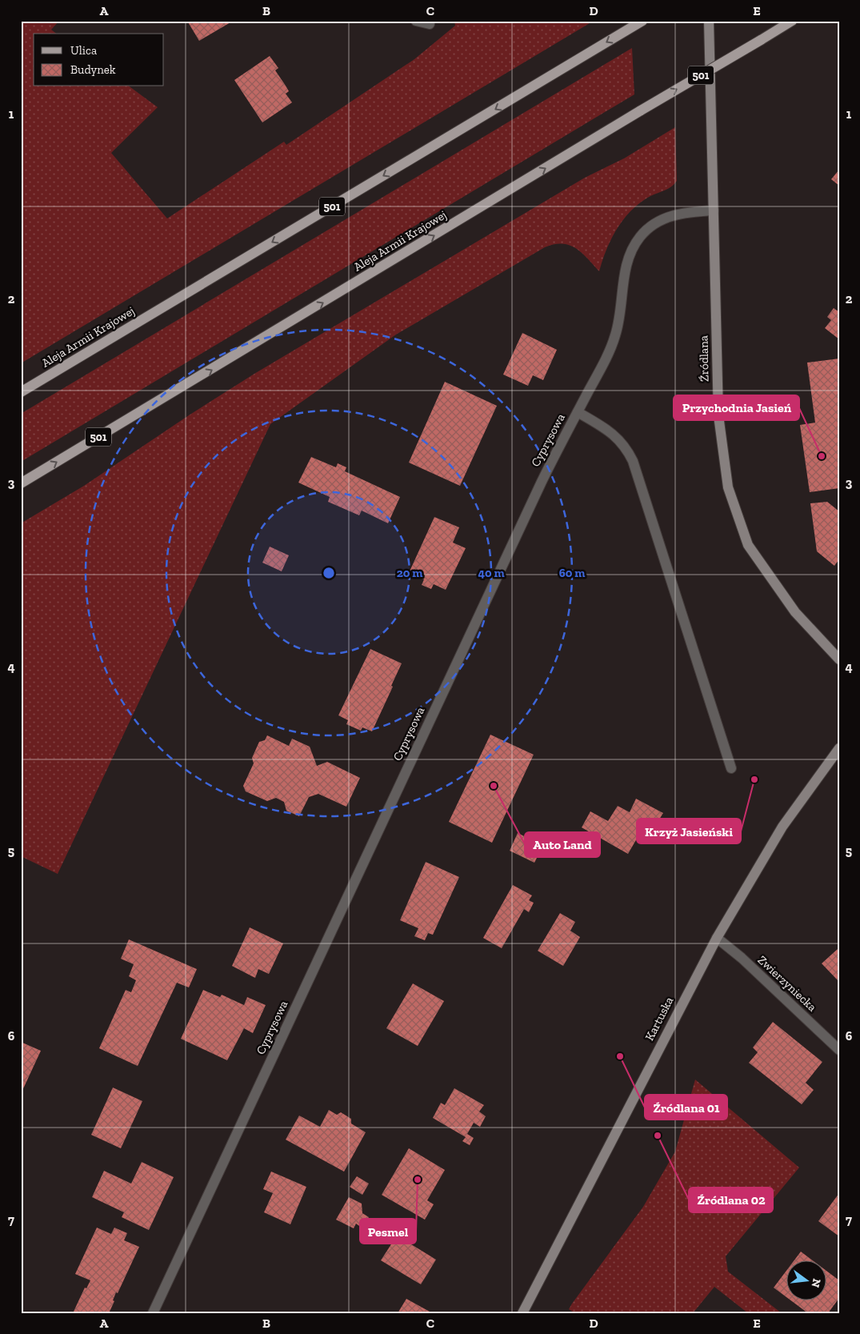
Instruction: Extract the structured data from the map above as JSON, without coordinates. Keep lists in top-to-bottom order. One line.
{"streets":{"main road":["501","Aleja Armii Krajowej"],"street":["Źródlana","Cyprysowa","Zwierzyniecka","Kartuska"]},"crossings":[["Źródlana","Cyprysowa"],["Zwierzyniecka","Kartuska"]],"places":["Przychodnia Jasień","Krzyż Jasieński","Auto Land","Źródlana 01","Źródlana 02","Pesmel"],"legend":["Ulica","Budynek"],"north":"right","grid":{"columns":["A","B","C","D","E"],"rows":["1","2","3","4","5","6","7"]},"rings":["20 m","40 m","60 m"]}
